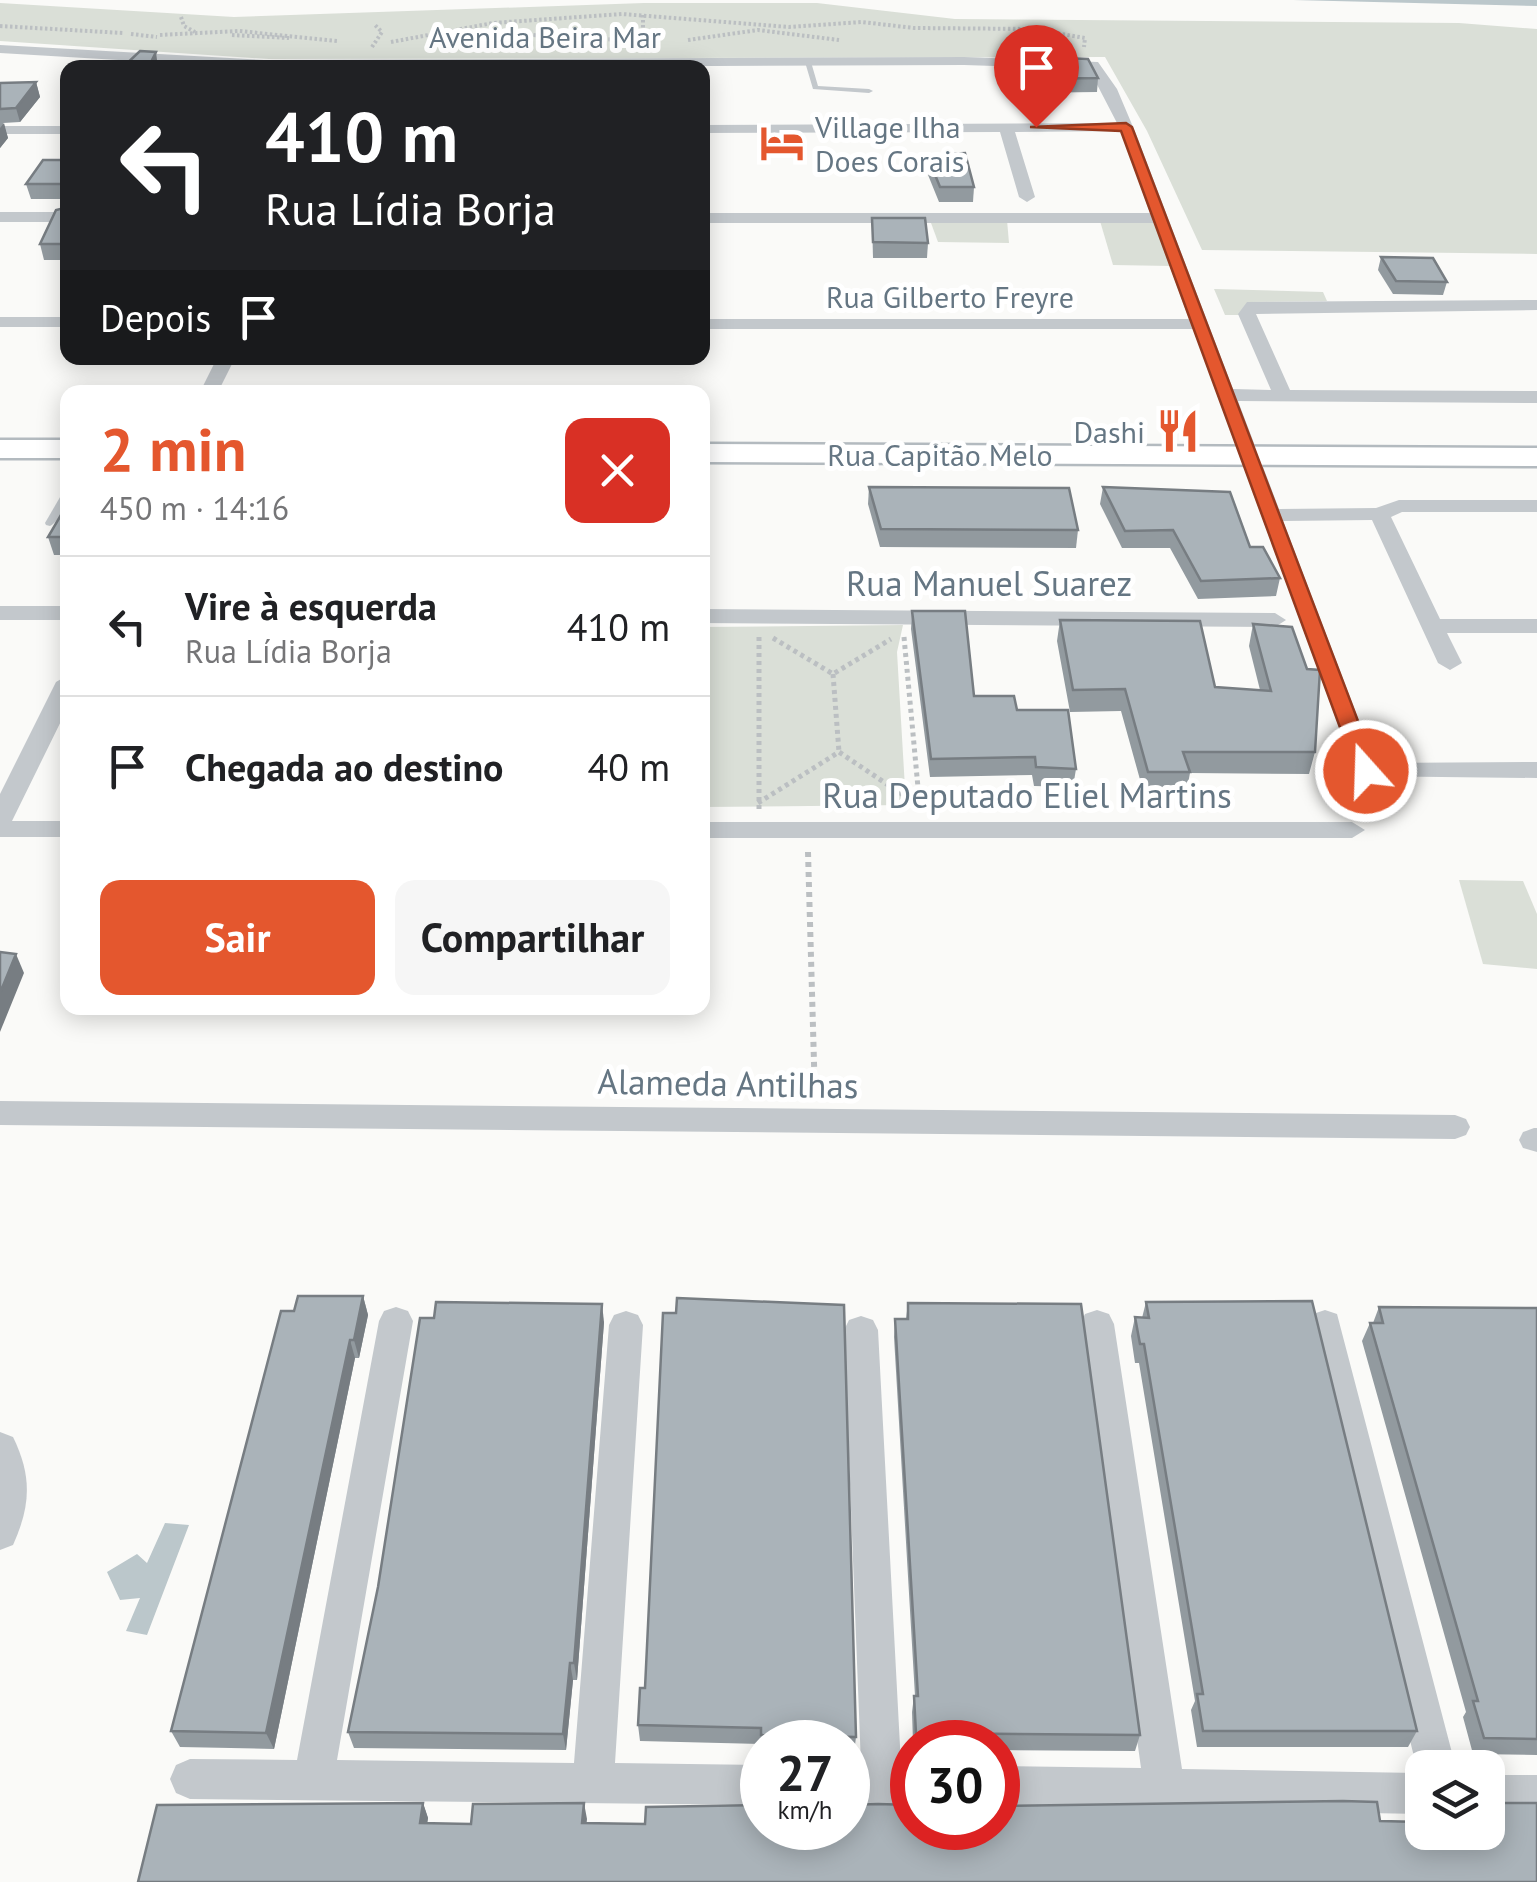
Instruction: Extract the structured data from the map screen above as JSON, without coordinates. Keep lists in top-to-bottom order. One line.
{"streets":{"main road":["Rua Capitão Melo"],"street":["Avenida Beira Mar","Rua Gilberto Freyre","Rua Manuel Suarez","Rua Deputado Eliel Martins","Alameda Antilhas"]},"places":{"hotel":["Village Ilha Does Corais"],"restaurant":["Dashi"]},"page":{"turn":["410 m","Rua Lídia Borja"],"then":"Depois","heading":["2 min","450 m · 14:16"],"list":[{"name":"Vire à esquerda","note":"Rua Lídia Borja","value":"410 m"},{"name":"Chegada ao destino","value":"40 m"}],"buttons":["Sair","Compartilhar"],"speed":"27 km/h","limit":"30"}}
